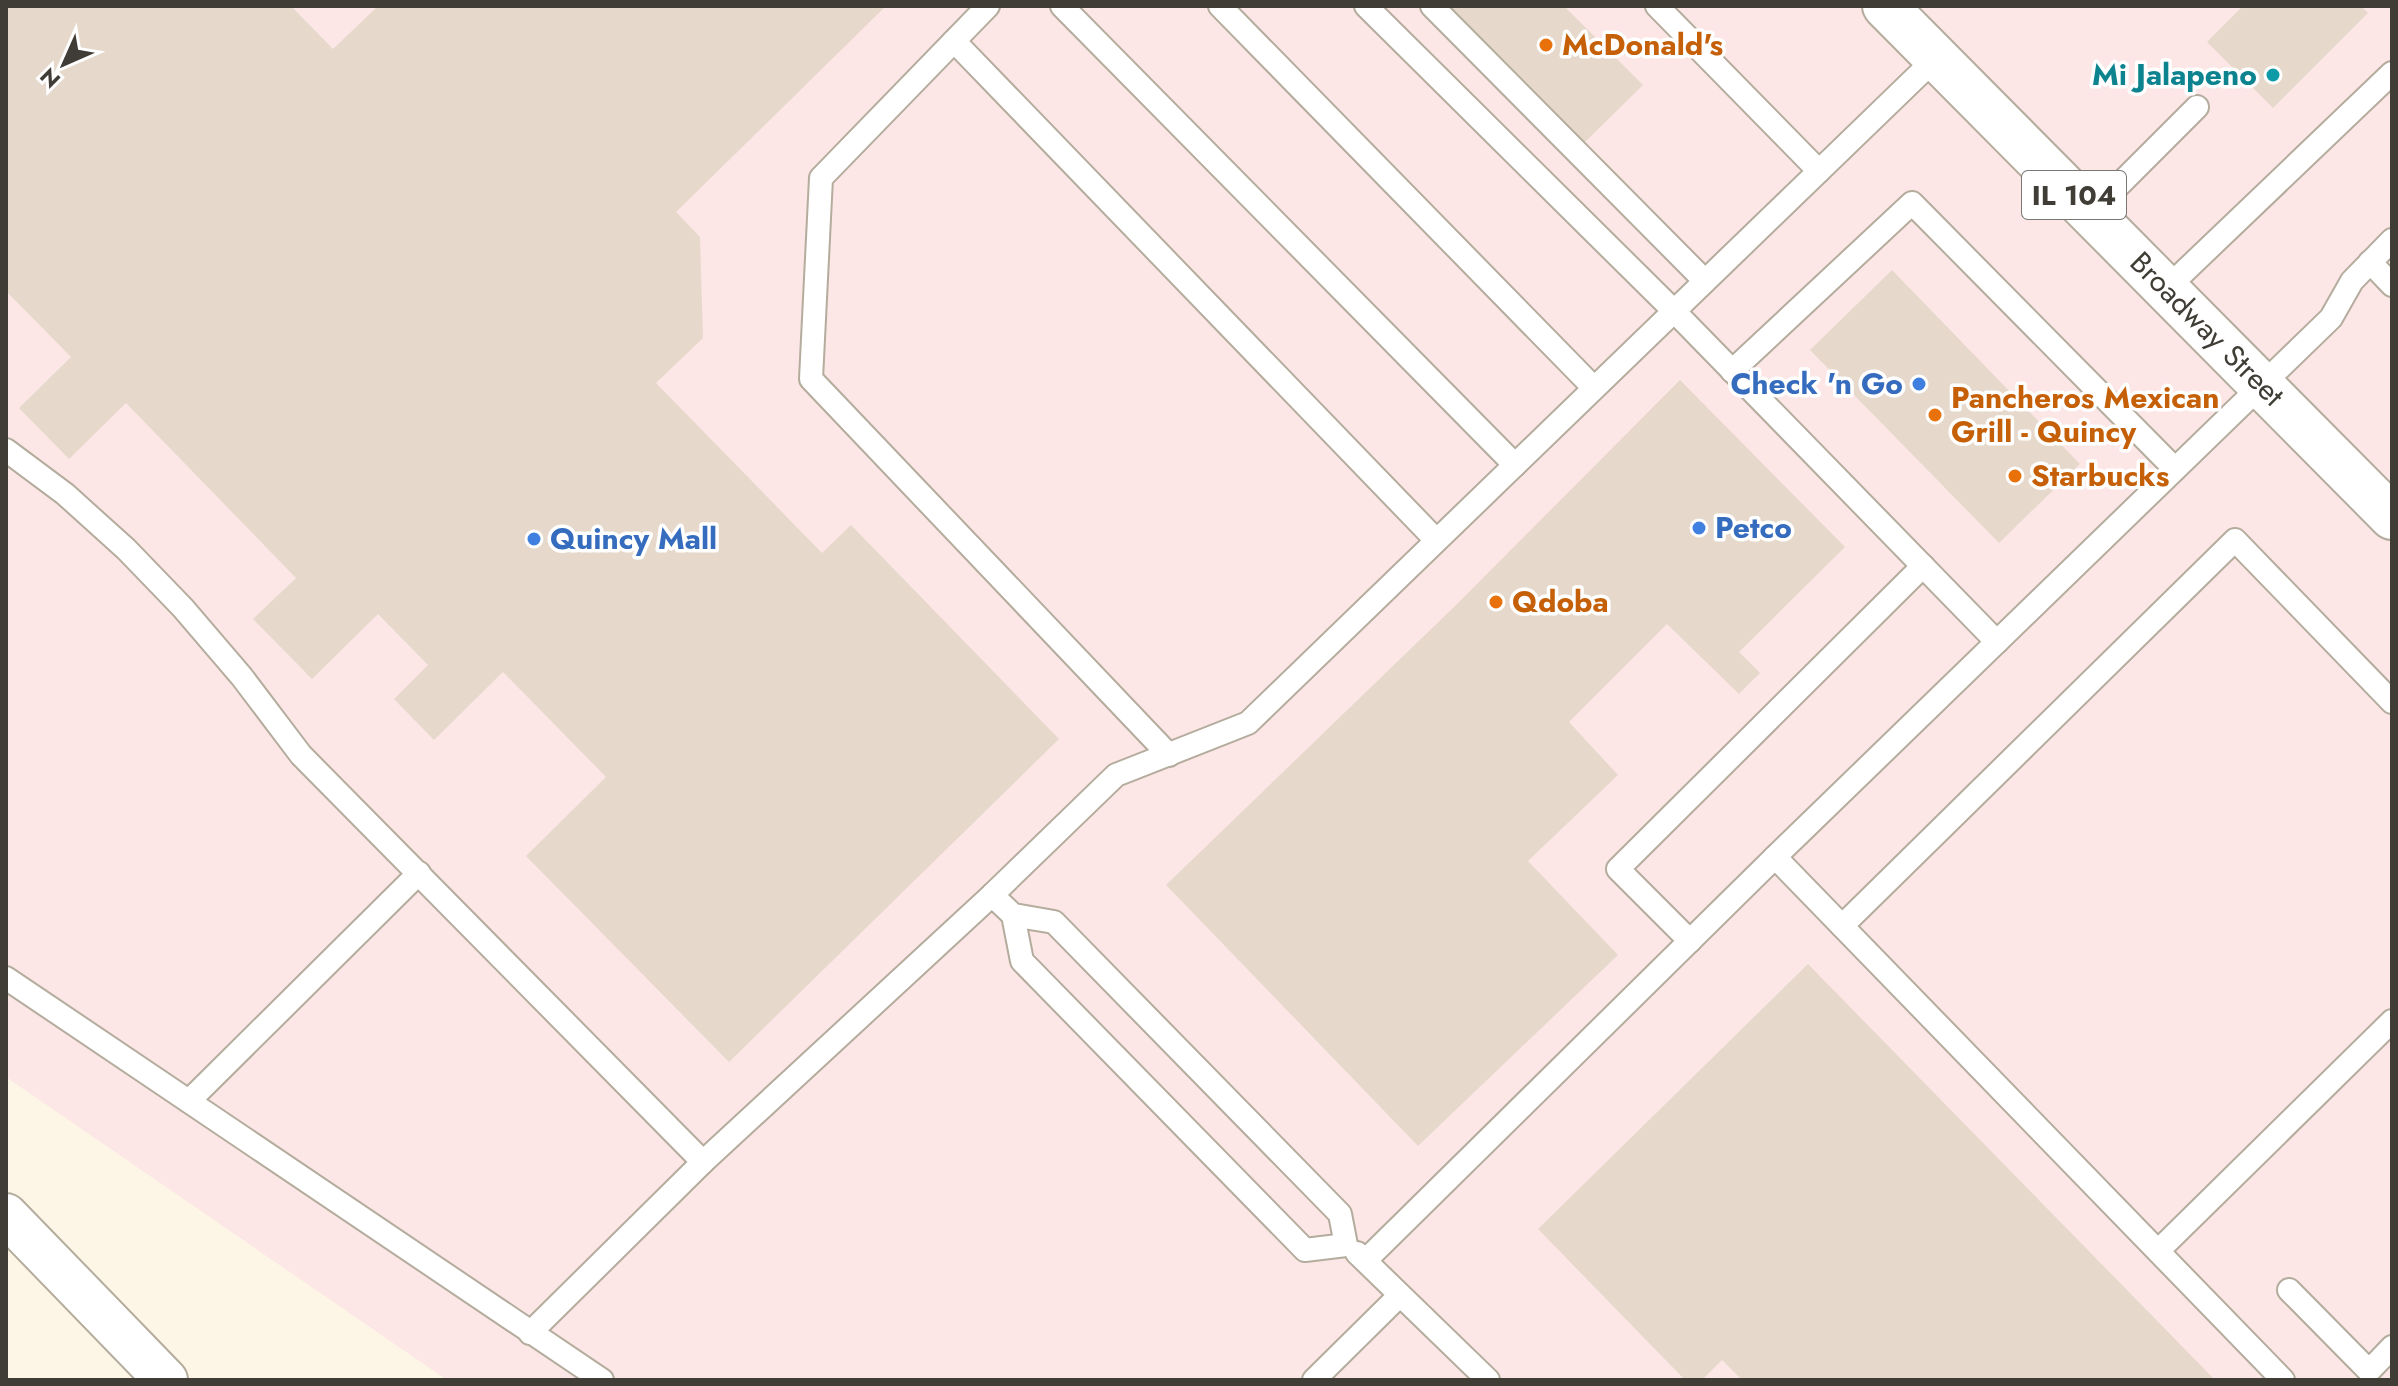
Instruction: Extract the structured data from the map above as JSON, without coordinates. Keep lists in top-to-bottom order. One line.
{"streets":{"main road":["IL 104","Broadway Street"]},"places":["McDonald's","Mi Jalapeno","Check 'n Go","Pancheros Mexican Grill - Quincy","Starbucks","Petco","Quincy Mall","Qdoba"],"north":"bottom left"}
